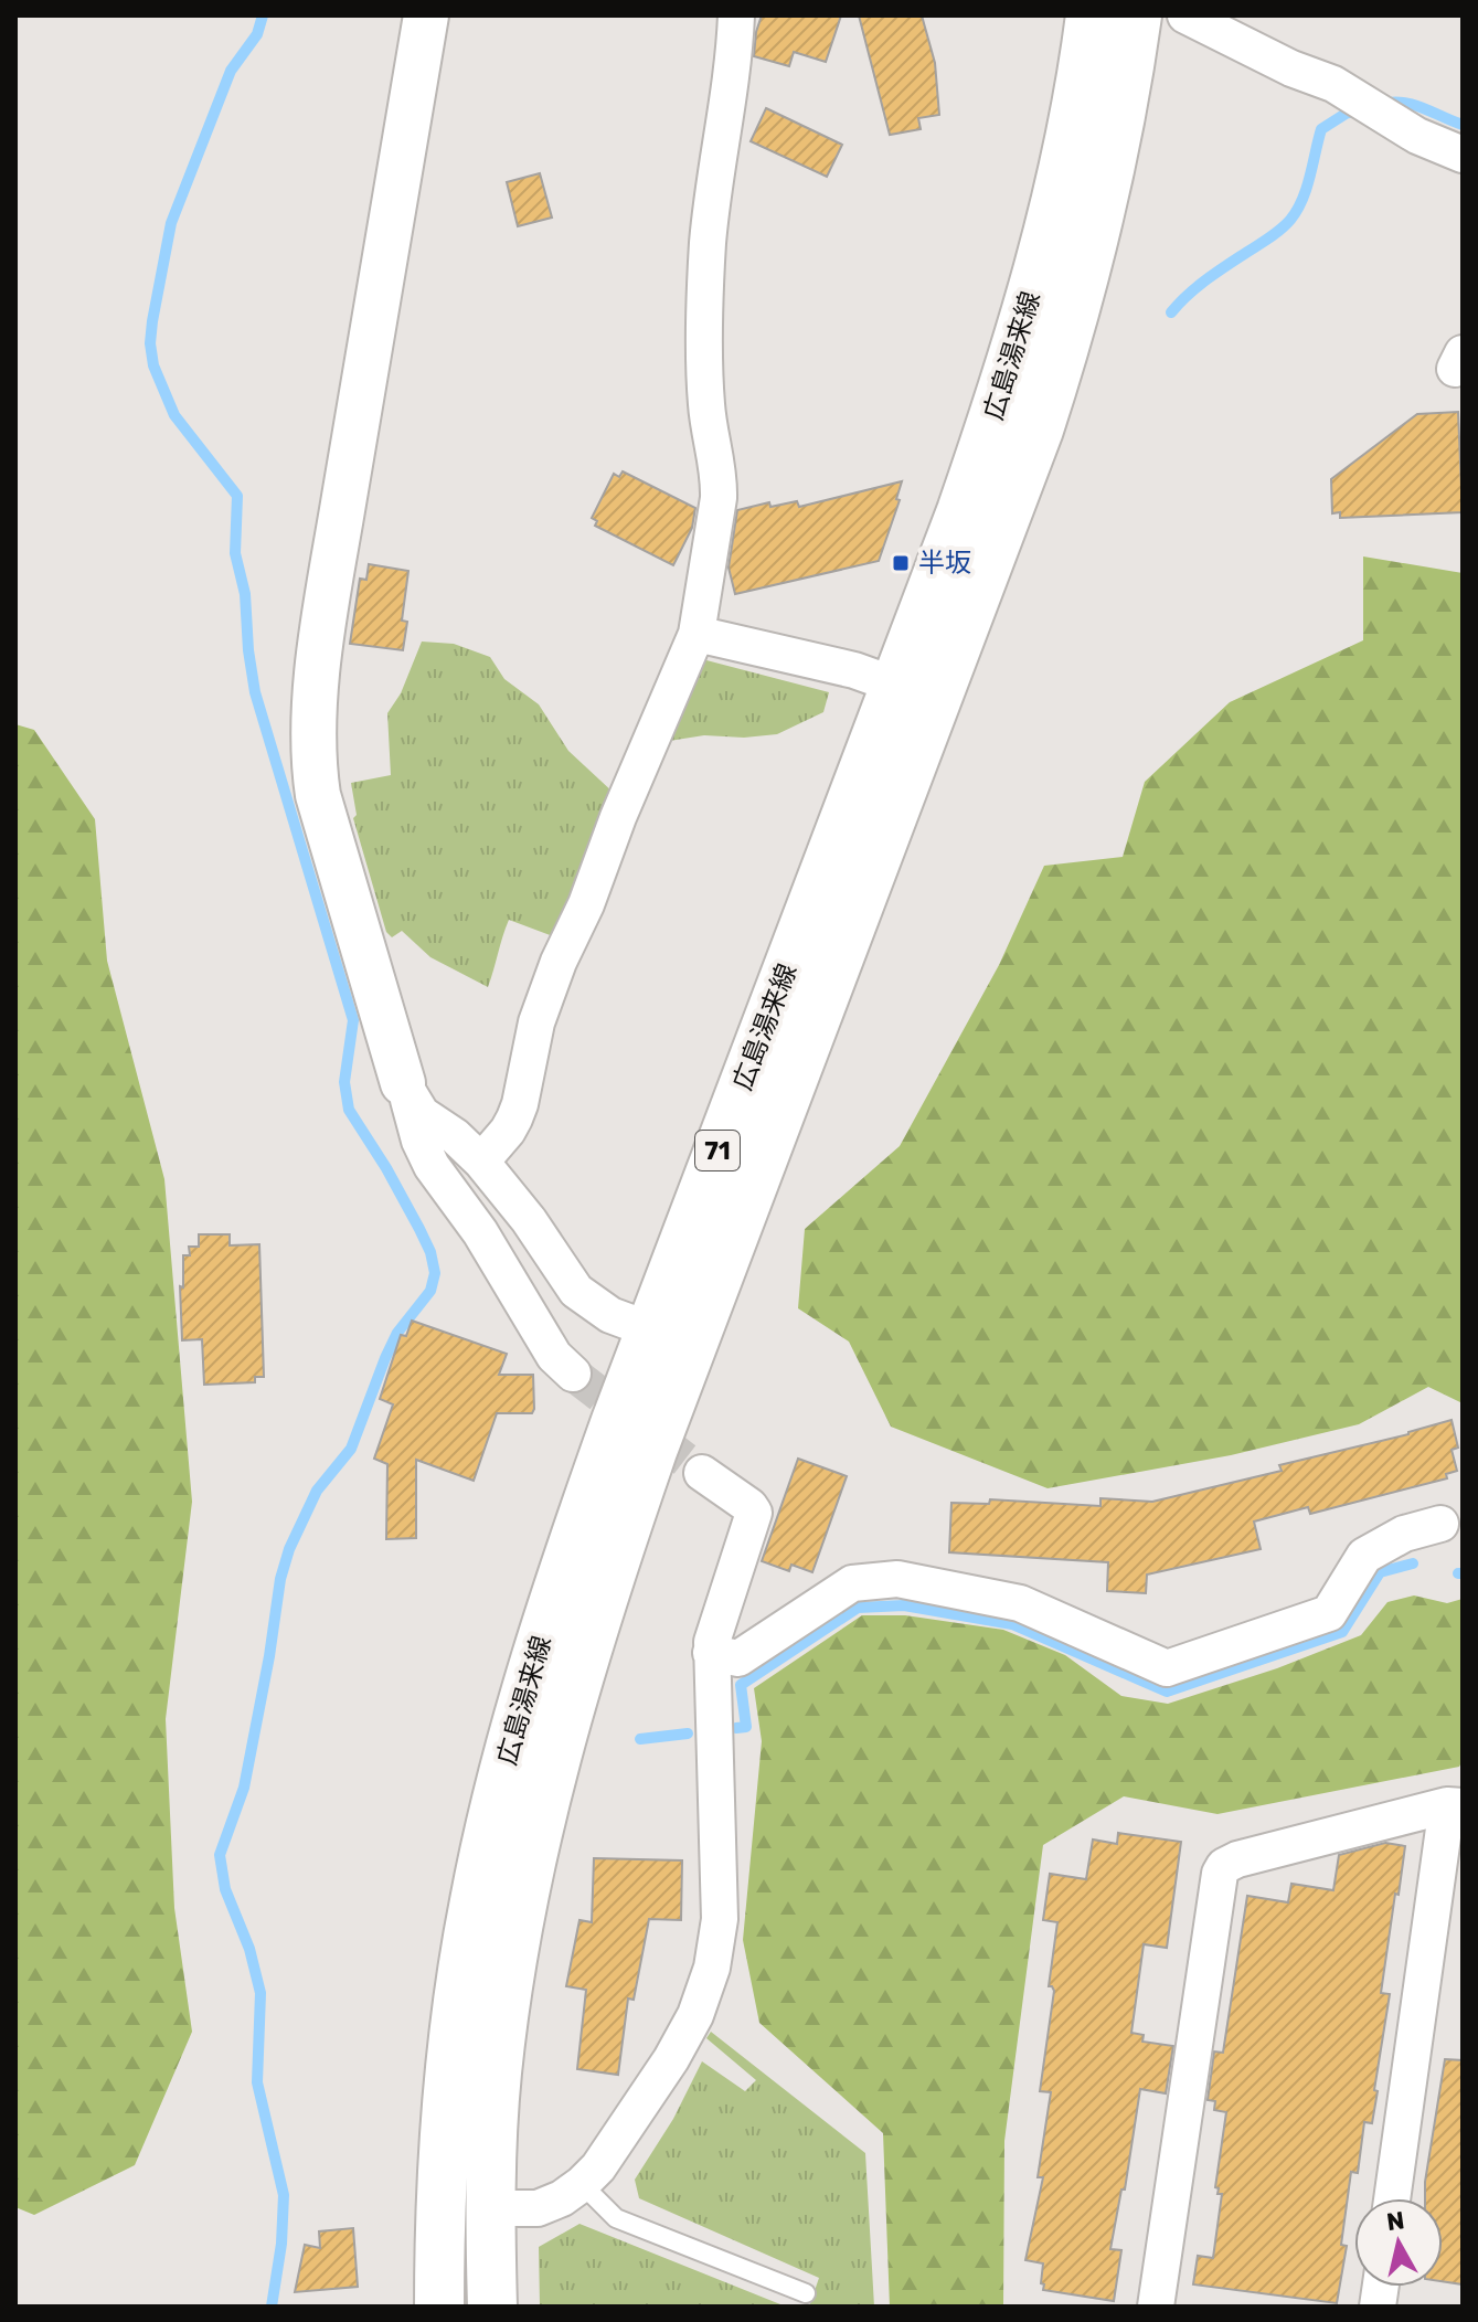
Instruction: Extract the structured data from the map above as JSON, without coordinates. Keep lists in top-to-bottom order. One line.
{"streets":{"main road":["広島湯来線","71"]},"places":{"transit":["半坂"]},"north":"top"}
